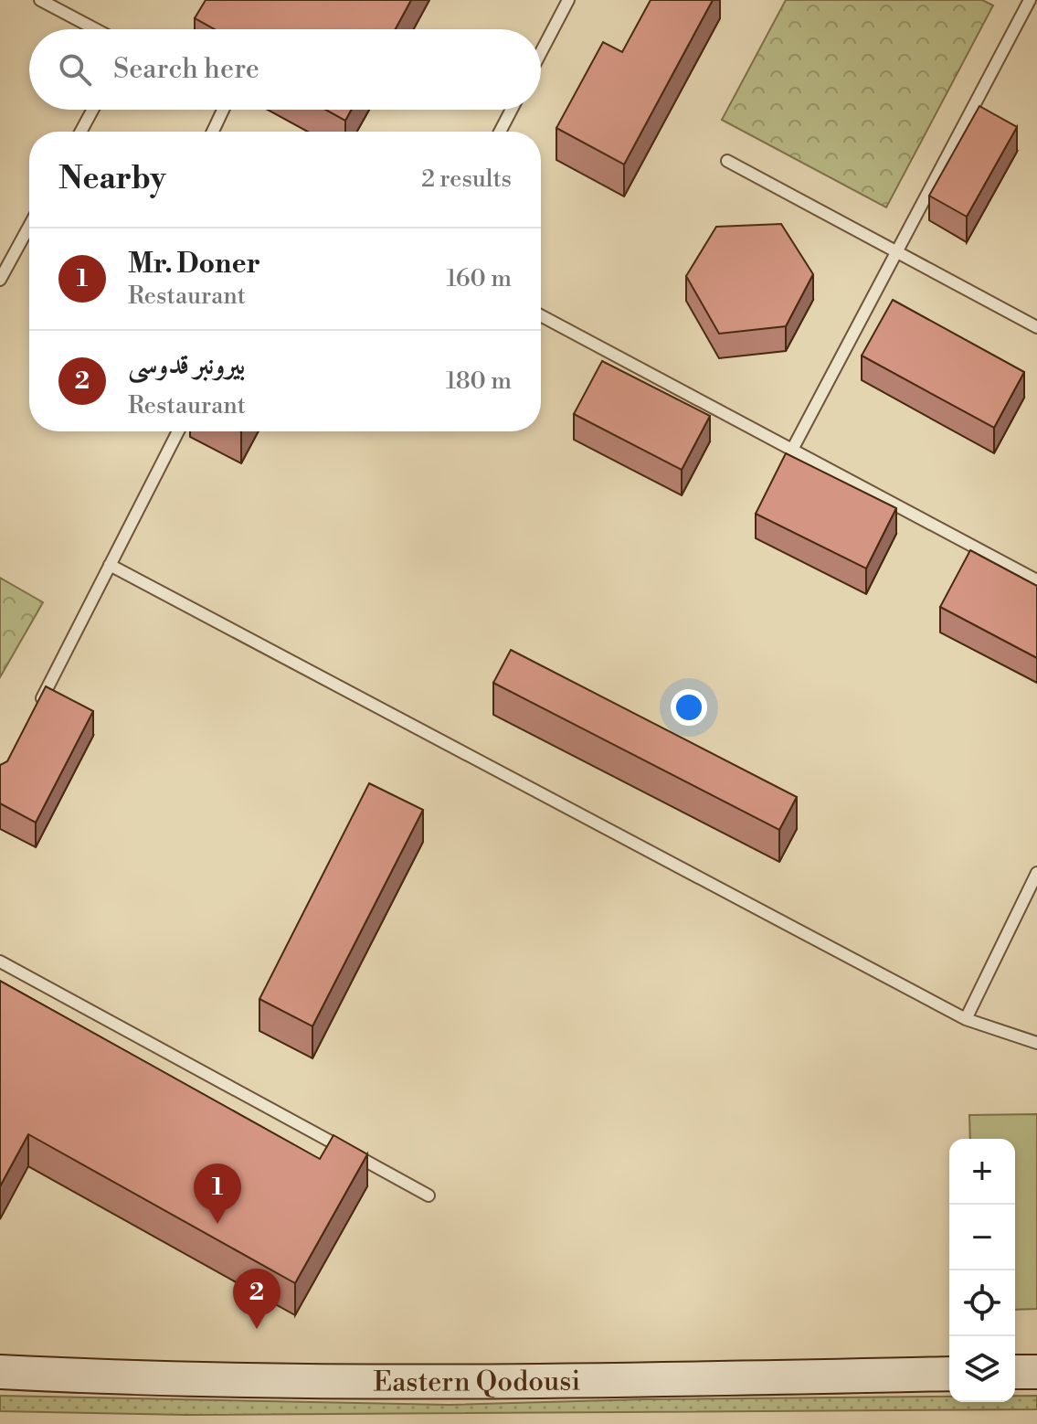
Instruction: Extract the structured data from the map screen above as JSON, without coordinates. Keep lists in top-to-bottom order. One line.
{"streets":{"main road":["Eastern Qodousi"]},"page":{"search":"Search here","heading":["Nearby","2 results"],"list":[{"mark":"1","name":"Mr. Doner","note":"Restaurant","value":"160 m"},{"mark":"2","name":"بیرونبر قدوسی","note":"Restaurant","value":"180 m"}],"map_buttons":["+","−"],"pins":["1","2"]}}
